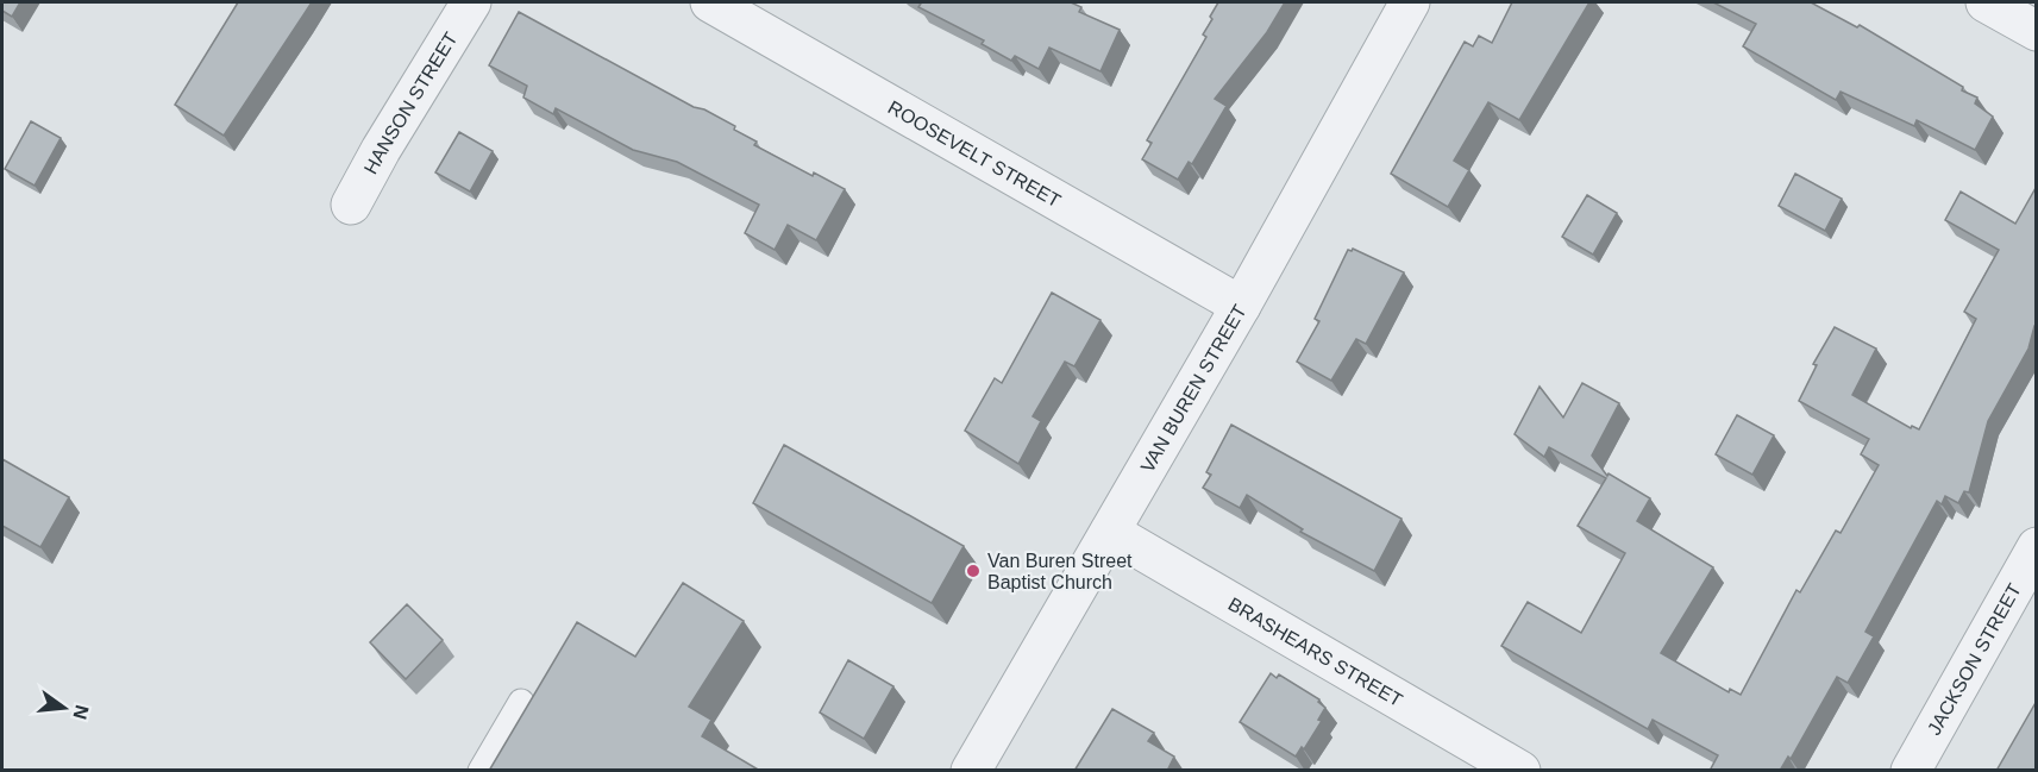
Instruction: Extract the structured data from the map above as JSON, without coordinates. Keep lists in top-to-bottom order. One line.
{"streets":{"street":["HANSON STREET","ROOSEVELT STREET","VAN BUREN STREET","BRASHEARS STREET","JACKSON STREET"]},"crossings":[["ROOSEVELT STREET","VAN BUREN STREET"],["VAN BUREN STREET","BRASHEARS STREET"]],"places":["Van Buren Street Baptist Church"],"north":"right"}
